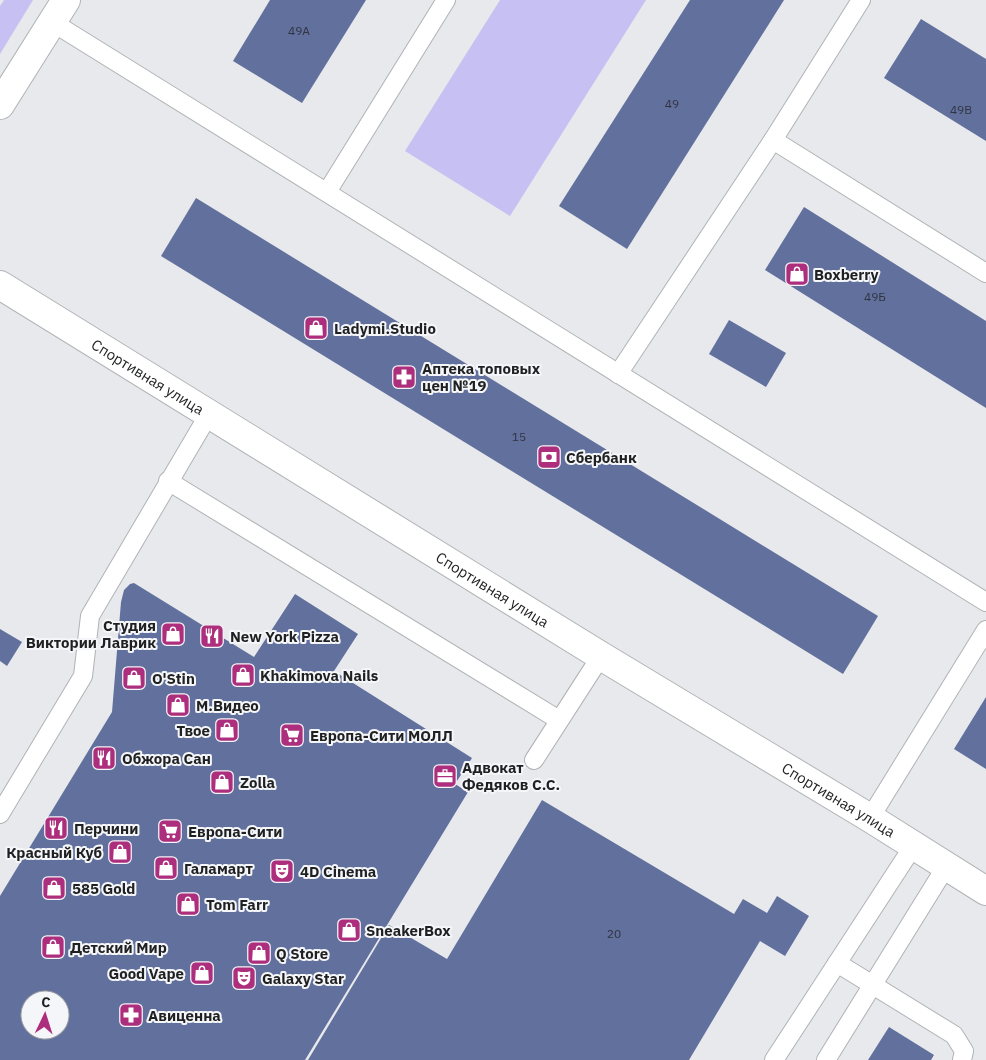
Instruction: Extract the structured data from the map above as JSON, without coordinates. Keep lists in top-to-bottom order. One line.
{"streets":{"street":["Спортивная улица"]},"places":{"shop":["Boxberry","Ladymi.Studio","Студия Виктории Лаврик","Khakimova Nails","O'Stin","М.Видео","Твое","Zolla","Красный Куб","Галамарт","585 Gold","Tom Farr","SneakerBox","Детский Мир","Q Store","Good Vape"],"pharmacy":["Аптека топовых цен №19","Авиценна"],"bank":["Сбербанк"],"restaurant":["New York Pizza","Обжора Сан","Перчини"],"supermarket":["Европа-Сити МОЛЛ","Европа-Сити"],"office":["Адвокат Федяков С.С."],"theatre":["4D Cinema","Galaxy Star"]},"house_numbers":["49А","49","49В","49Б","15","20"],"north":"top"}
